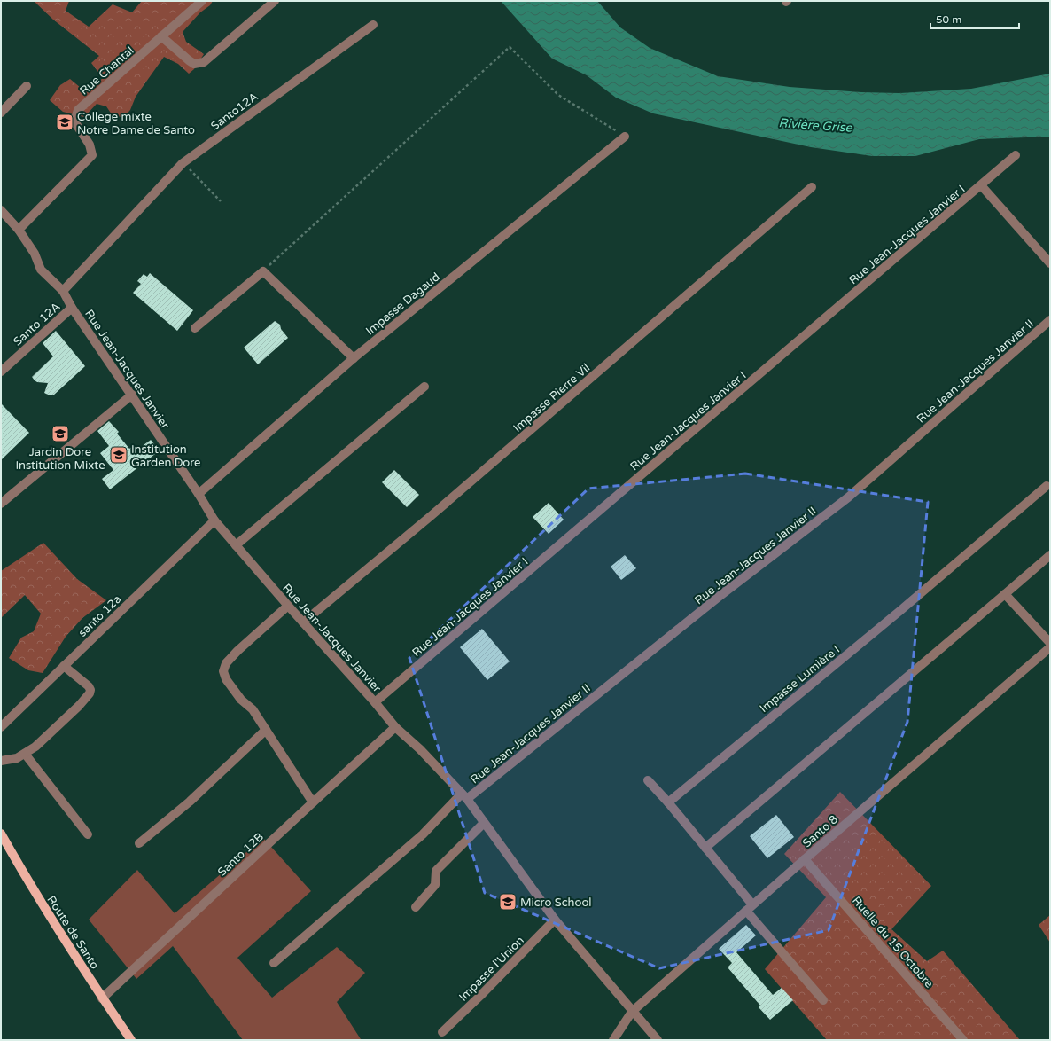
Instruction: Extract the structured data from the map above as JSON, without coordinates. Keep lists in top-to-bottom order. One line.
{"streets":{"main road":["Route de Santo"],"street":["Rue Chantal","Santo12A","Rue Jean-Jacques Janvier I","Impasse Dagaud","Santo 12A","Rue Jean-Jacques Janvier","Rue Jean-Jacques Janvier II","Impasse Pierre Vil","santo 12a","Impasse Lumière I","Santo 8","Santo 12B","Ruelle du 15 Octobre","Impasse l'Union"]},"crossings":[["Rue Chantal","Rue Jean-Jacques Janvier"],["Santo12A","Rue Jean-Jacques Janvier"],["Rue Jean-Jacques Janvier I","Rue Jean-Jacques Janvier"],["Impasse Dagaud","Rue Jean-Jacques Janvier"],["Santo 12A","Rue Jean-Jacques Janvier"],["Rue Jean-Jacques Janvier","Rue Jean-Jacques Janvier II"],["Rue Jean-Jacques Janvier","Impasse Pierre Vil"],["Rue Jean-Jacques Janvier","santo 12a"],["Rue Jean-Jacques Janvier","Santo 8"],["Rue Jean-Jacques Janvier","Santo 12B"],["Rue Jean-Jacques Janvier","Impasse l'Union"],["Santo 8","Ruelle du 15 Octobre"],["Santo 12B","Route de Santo"]],"water":["Rivière Grise"],"places":{"school or university":["College mixte Notre Dame de Santo","Jardin Dore Institution Mixte","Institution Garden Dore","Micro School"]},"scale_bar":"50 m"}
